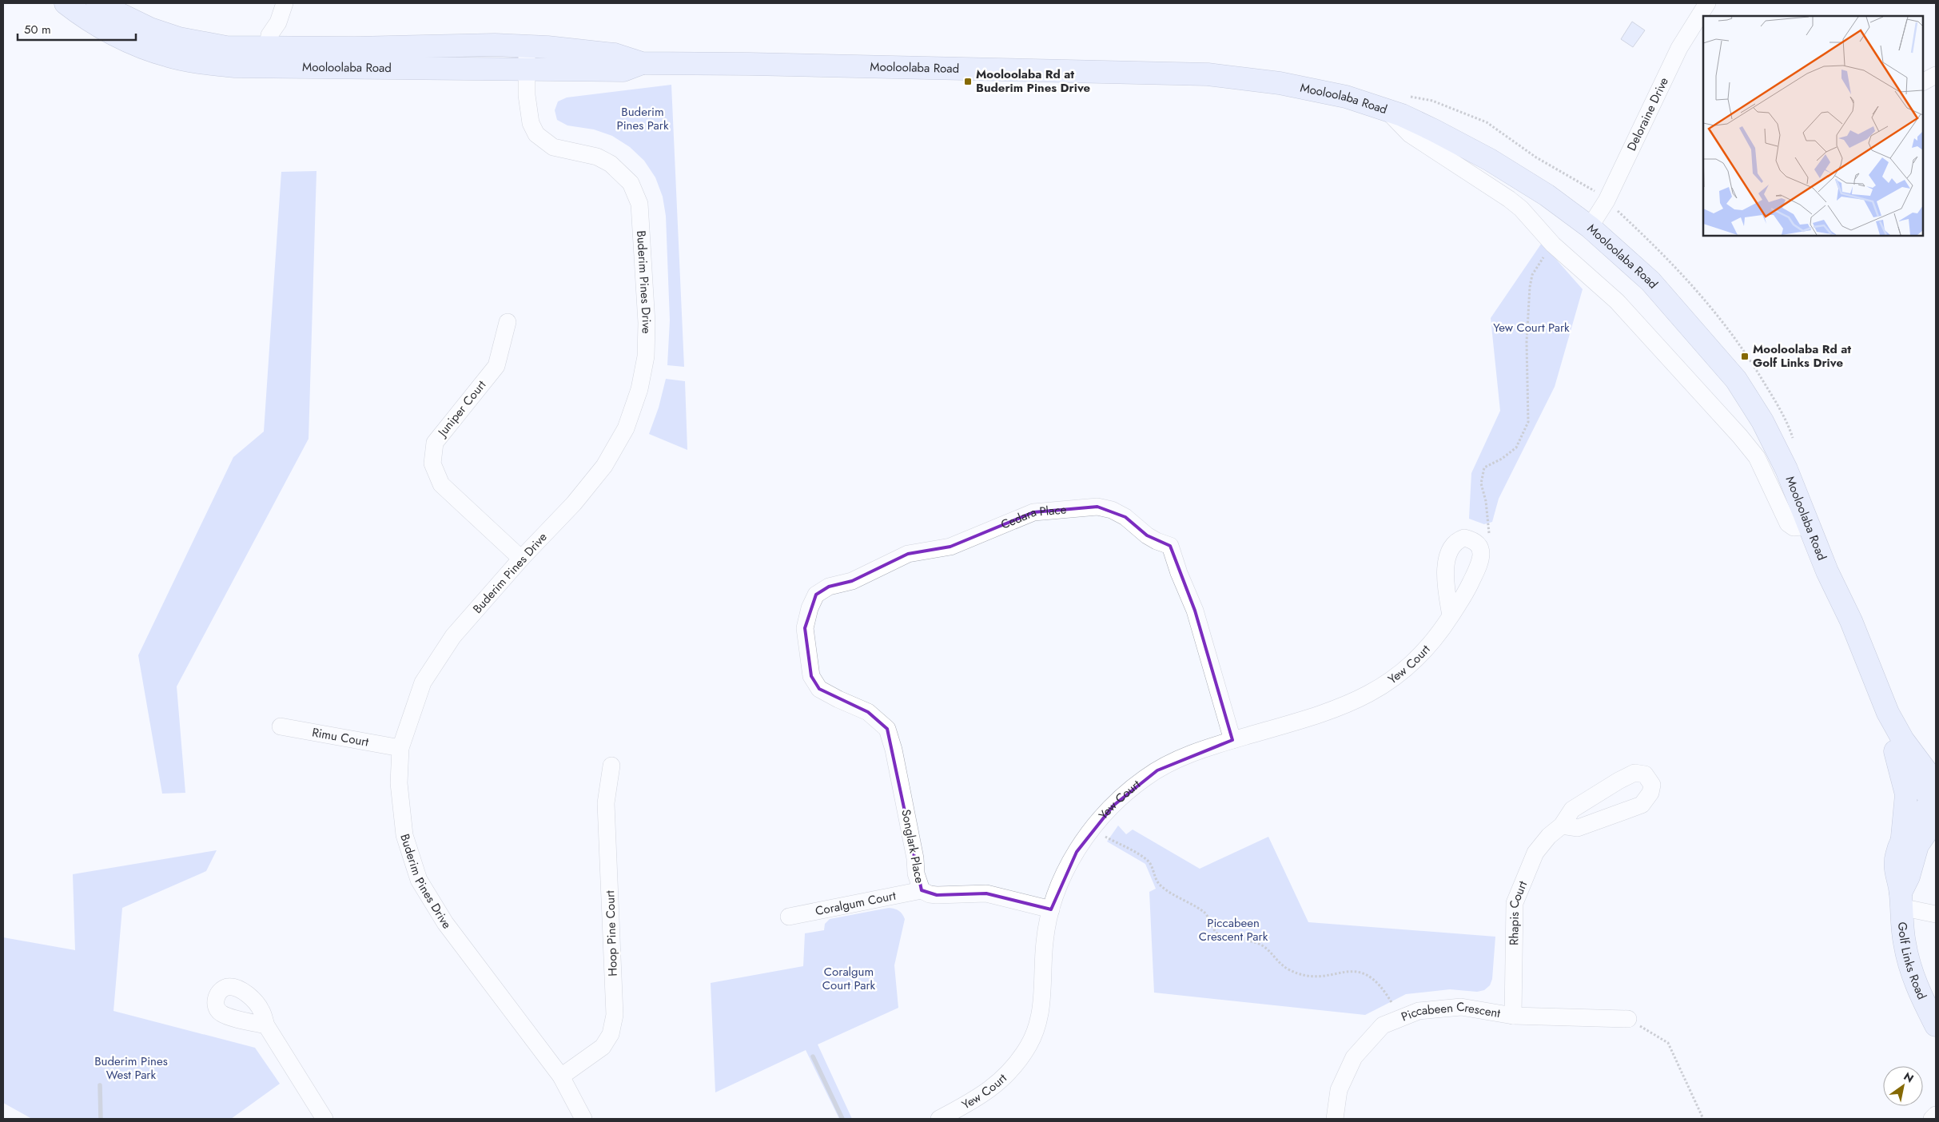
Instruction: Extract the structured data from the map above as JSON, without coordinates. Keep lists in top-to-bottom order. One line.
{"streets":{"main road":["Mooloolaba Road","Golf Links Road"],"street":["Deloraine Drive","Buderim Pines Drive","Juniper Court","Cedara Place","Yew Court","Rimu Court","Songlark Place","Coralgum Court","Rhapis Court","Hoop Pine Court","Piccabeen Crescent"]},"crossings":[["Mooloolaba Road","Deloraine Drive"],["Mooloolaba Road","Buderim Pines Drive"],["Mooloolaba Road","Golf Links Road"],["Buderim Pines Drive","Juniper Court"],["Buderim Pines Drive","Rimu Court"],["Buderim Pines Drive","Hoop Pine Court"],["Cedara Place","Yew Court"],["Cedara Place","Songlark Place"],["Yew Court","Songlark Place"],["Songlark Place","Coralgum Court"],["Rhapis Court","Piccabeen Crescent"]],"parks":["Buderim Pines Park","Yew Court Park","Piccabeen Crescent Park","Coralgum Court Park","Buderim Pines West Park"],"places":{"transit":["Mooloolaba Rd at Buderim Pines Drive","Mooloolaba Rd at Golf Links Drive"]},"scale_bar":"50 m","north":"top right"}
